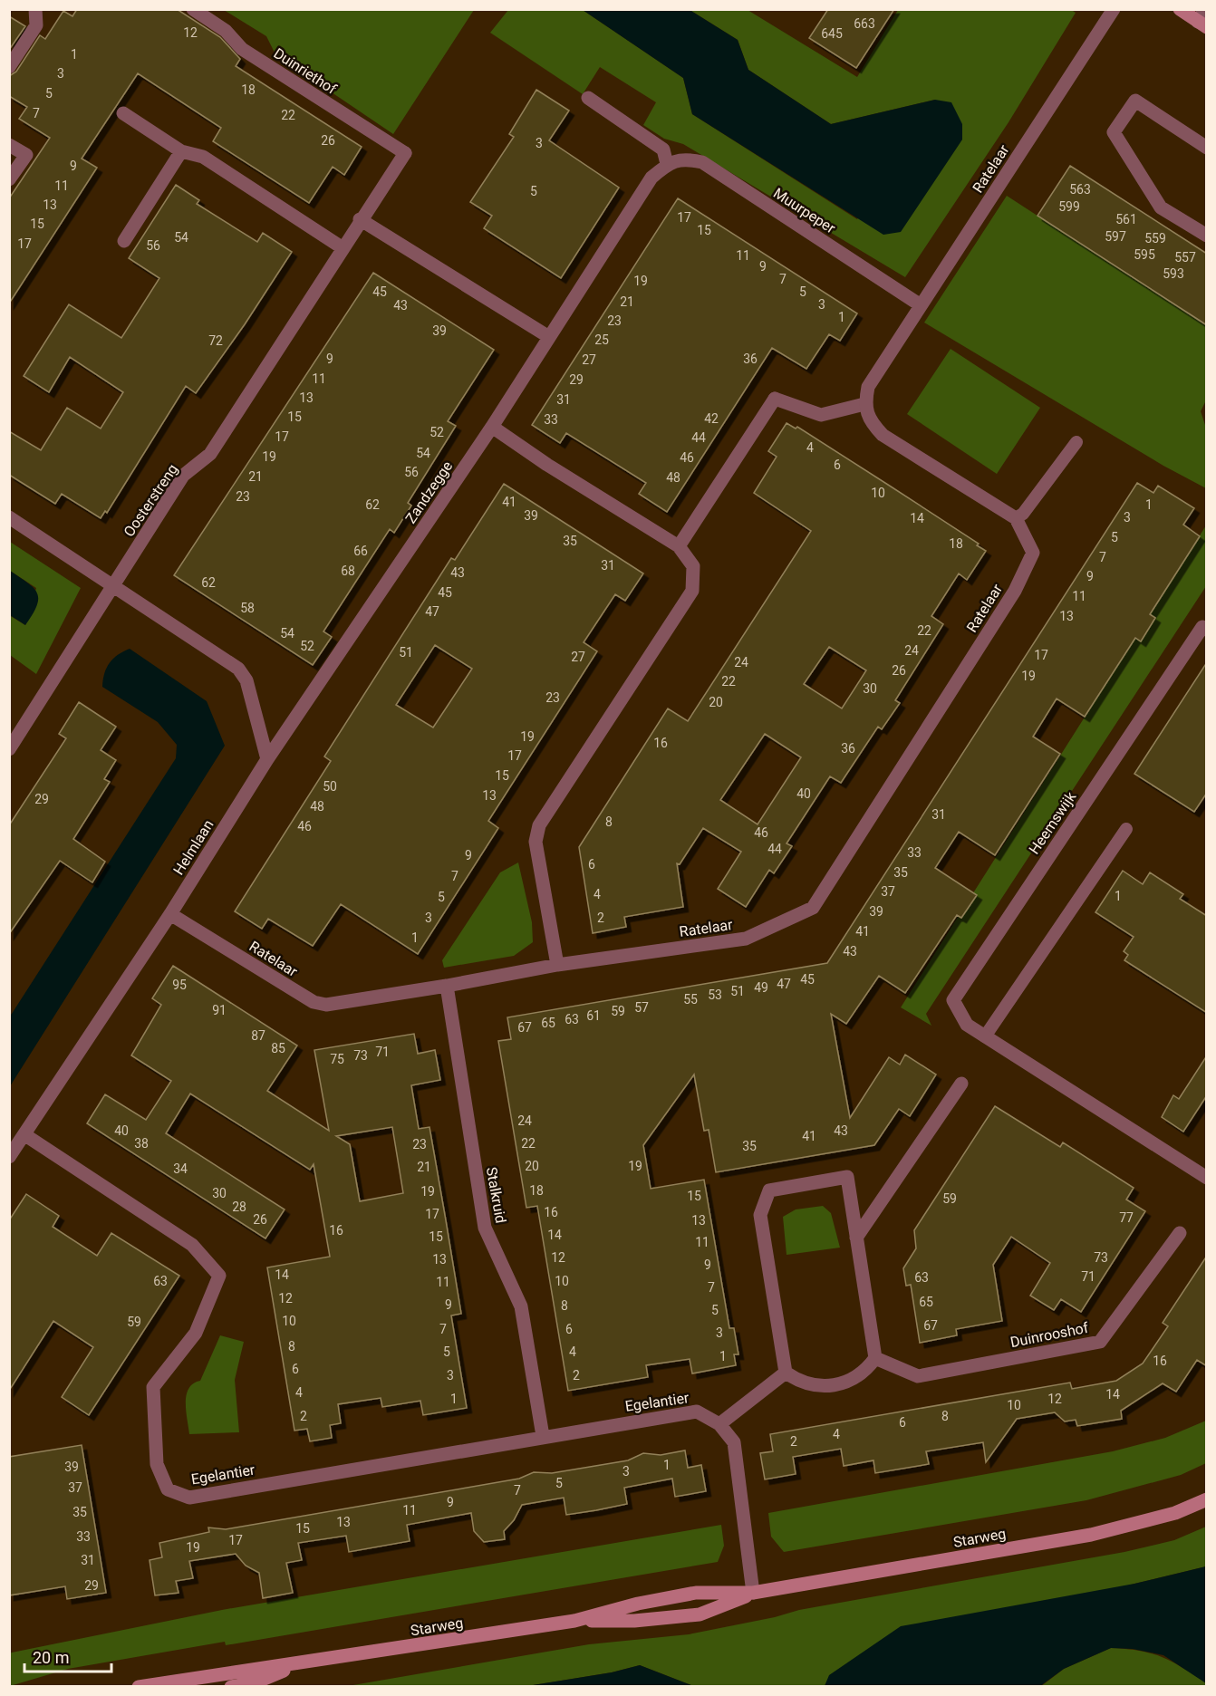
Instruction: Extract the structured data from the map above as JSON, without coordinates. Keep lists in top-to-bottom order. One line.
{"streets":{"main road":["Starweg"],"street":["Duinriethof","Ratelaar","Muurpeper","Zandzegge","Oosterstreng","Heemswijk","Helmlaan","Stalkruid","Duinrooshof","Egelantier"]},"crossings":[["Duinriethof","Oosterstreng"],["Ratelaar","Muurpeper"],["Ratelaar","Helmlaan"],["Ratelaar","Stalkruid"],["Zandzegge","Helmlaan"],["Helmlaan","Egelantier"],["Stalkruid","Egelantier"]],"house_numbers":["663","12","645","1","3","18","5","7","22","26","3","9","11","563","5","13","599","17","561","15","15","597","54","559","17","56","595","11","557","9","593","7","19","45","5","21","3","43","1","23","39","25","72","9","36","27","11","29","13","31","15","42","33","52","17","44","4","54","19","46","6","56","21","48","10","23","41","62","1","39","3","14","5","35","18","66","7","31","68","43","9","62","45","11","58","47","13","22","54","52","24","51","17","27","24","26","19","22","30","23","20","19","16","36","17","15","50","40","13","29","48","31","8","46","46","44","33","9","6","35","7","37","4","1","5","39","3","2","41","1","43","45","47","95","49","51","53","55","57","91","59","61","63","65","67","87","85","71","73","75","24","40","43","41","38","22","23","35","20","19","21","34","18","19","30","15","59","28","16","17","77","26","13","16","14","15","11","12","73","13","9","14","71","63","63","10","11","7","12","65","9","8","5","10","59","67","7","6","3","8","5","4","1","16","6","3","2","4","14","1","12","10","2","8","6","4","2","1","39","3","5","37","7","9","11","35","13","15","33","17","19","31","29"],"scale_bar":"20 m"}
